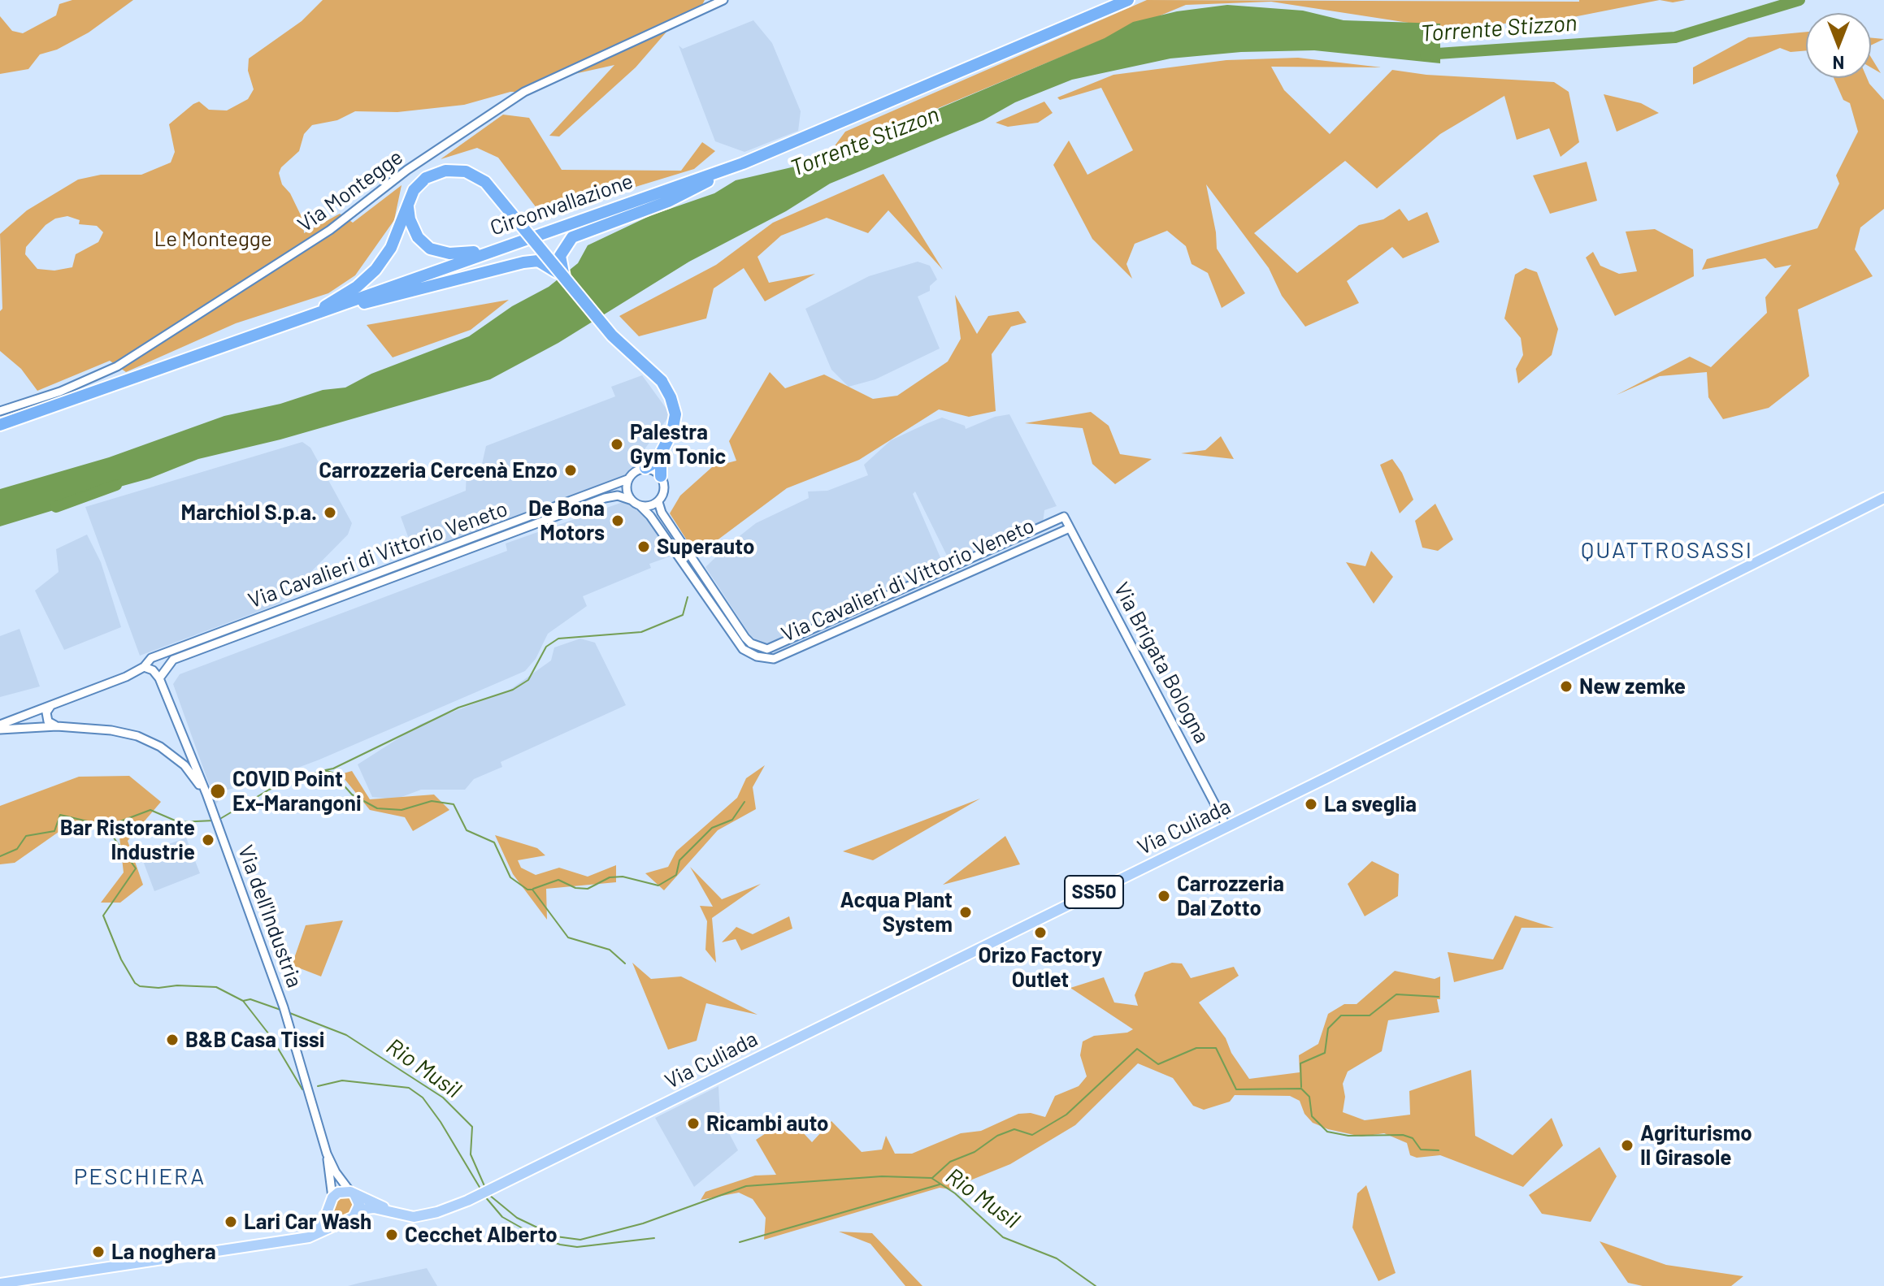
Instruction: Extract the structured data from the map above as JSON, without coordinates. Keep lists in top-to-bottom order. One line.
{"streets":{"highway":["Circonvallazione"],"main road":["Via Culiada","SS50"],"street":["Via Montegge","Via Cavalieri di Vittorio Veneto","Via Brigata Bologna","Via dell'Industria"]},"crossings":[["Via Cavalieri di Vittorio Veneto","Via Brigata Bologna"],["Via Cavalieri di Vittorio Veneto","Via dell'Industria"],["Via Brigata Bologna","Via Culiada"],["Via Culiada","Via dell'Industria"]],"districts":["QUATTROSASSI","PESCHIERA"],"water":["Torrente Stizzon","Rio Musil"],"parks":["Le Montegge"],"places":["Palestra Gym Tonic","Carrozzeria Cercenà Enzo","Marchiol S.p.a.","De Bona Motors","Superauto","New zemke","COVID Point Ex-Marangoni","La sveglia","Bar Ristorante Industrie","Carrozzeria Dal Zotto","Acqua Plant System","Orizo Factory Outlet","B&B Casa Tissi","Ricambi auto","Agriturismo Il Girasole","Lari Car Wash","Cecchet Alberto","La noghera"],"north":"bottom"}
